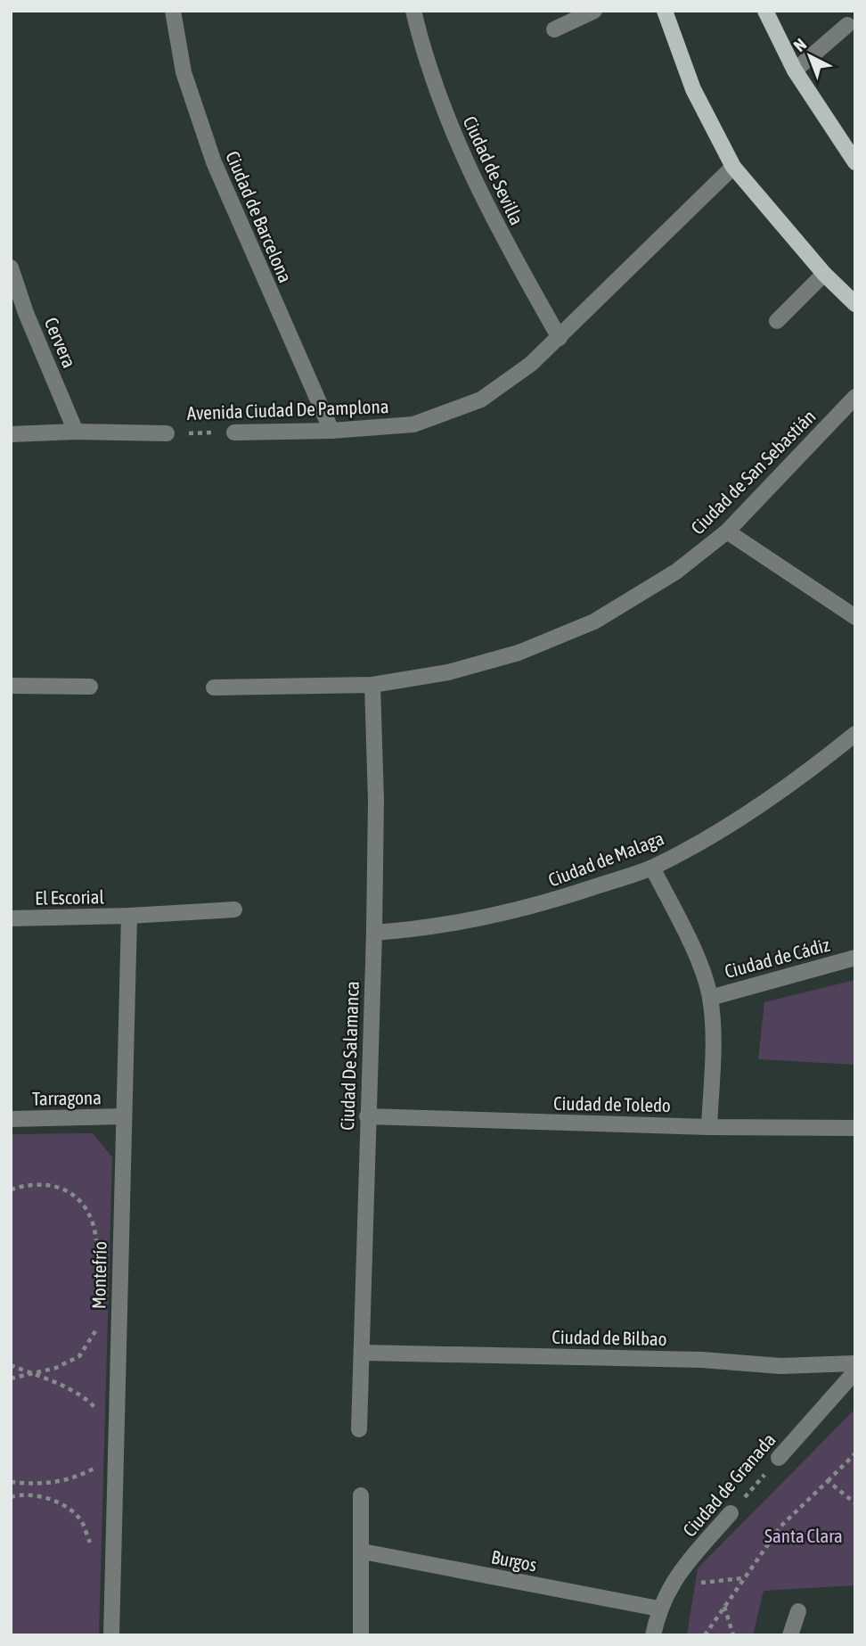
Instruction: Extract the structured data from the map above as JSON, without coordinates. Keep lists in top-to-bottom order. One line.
{"streets":{"street":["Ciudad de Sevilla","Ciudad de Barcelona","Cervera","Avenida Ciudad De Pamplona","Ciudad de San Sebastián","Ciudad de Malaga","El Escorial","Ciudad de Cádiz","Ciudad De Salamanca","Tarragona","Ciudad de Toledo","Montefrío","Ciudad de Bilbao","Ciudad de Granada","Burgos"]},"crossings":[["Ciudad de Sevilla","Avenida Ciudad De Pamplona"],["Ciudad de Barcelona","Avenida Ciudad De Pamplona"],["Cervera","Avenida Ciudad De Pamplona"],["Ciudad de San Sebastián","Ciudad De Salamanca"],["Ciudad de Malaga","Ciudad de Cádiz"],["Ciudad de Malaga","Ciudad De Salamanca"],["El Escorial","Montefrío"],["Ciudad de Cádiz","Ciudad de Toledo"],["Ciudad De Salamanca","Ciudad de Toledo"],["Ciudad De Salamanca","Ciudad de Bilbao"],["Tarragona","Montefrío"],["Ciudad de Granada","Burgos"]],"parks":["Santa Clara"],"north":"top left"}
